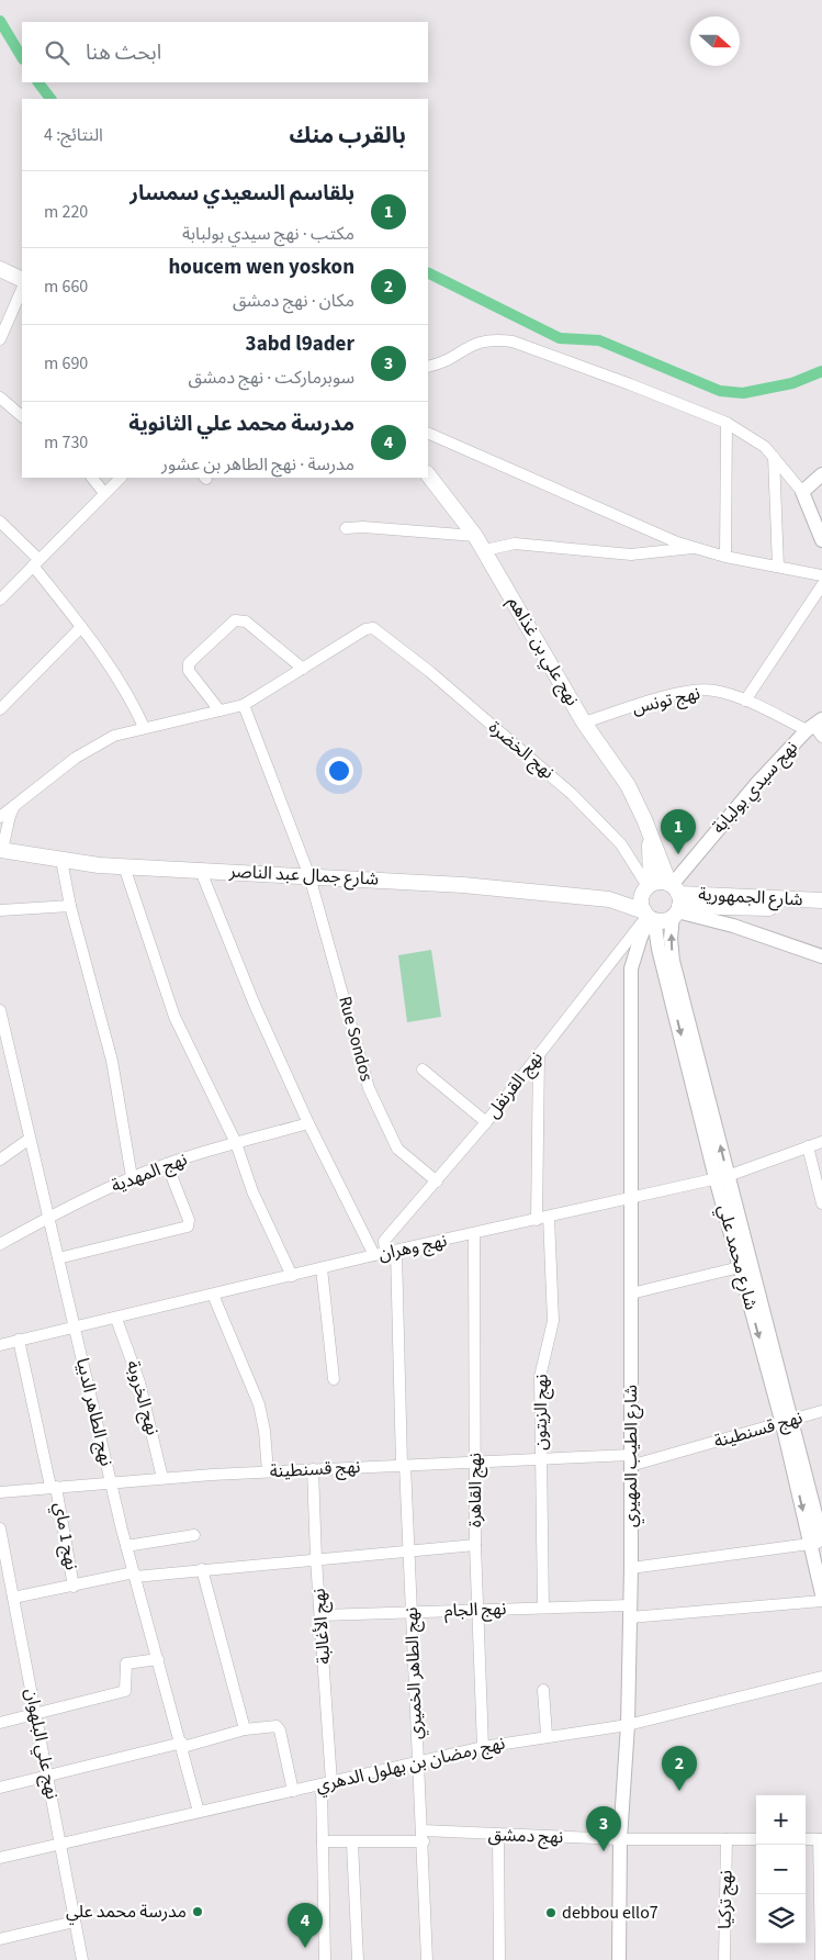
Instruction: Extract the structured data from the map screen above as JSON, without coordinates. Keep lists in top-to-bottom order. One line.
{"streets":{"main road":["نهج علي بن غذاهم","شارع جمال عبد الناصر","شارع الجمهورية"],"street":["نهج تونس","نهج الخضرة","نهج سيدي بولبابة","Rue Sondos","نهج القرنفل","نهج المهدية","نهج وهران","شارع محمد علي","نهج الخروبة","نهج الطاهر الدبيا","نهج الزيتون","نهج قسنطينة","شارع الطيب المهيري","نهج القاهرة","نهج 1 ماي","نهج الجام","نهج الأغالبة","نهج الطاهر الخميري","نهج علي البلهوان","نهج رمضان بن بهلول الدهري","نهج دمشق","نهج تركيا"]},"crossings":[["نهج علي بن غذاهم","نهج تونس"],["نهج علي بن غذاهم","نهج الخضرة"],["نهج علي بن غذاهم","نهج سيدي بولبابة"],["نهج علي بن غذاهم","شارع جمال عبد الناصر"],["نهج علي بن غذاهم","شارع الجمهورية"],["نهج علي بن غذاهم","نهج القرنفل"],["نهج علي بن غذاهم","شارع محمد علي"],["نهج علي بن غذاهم","شارع الطيب المهيري"],["نهج تونس","نهج سيدي بولبابة"],["نهج الخضرة","نهج سيدي بولبابة"],["نهج الخضرة","شارع جمال عبد الناصر"],["نهج الخضرة","شارع الجمهورية"],["نهج الخضرة","نهج القرنفل"],["نهج الخضرة","شارع محمد علي"],["نهج الخضرة","شارع الطيب المهيري"],["نهج سيدي بولبابة","شارع جمال عبد الناصر"],["نهج سيدي بولبابة","شارع الجمهورية"],["نهج سيدي بولبابة","نهج القرنفل"],["نهج سيدي بولبابة","شارع محمد علي"],["نهج سيدي بولبابة","شارع الطيب المهيري"],["شارع جمال عبد الناصر","شارع الجمهورية"],["شارع جمال عبد الناصر","Rue Sondos"],["شارع جمال عبد الناصر","نهج القرنفل"],["شارع جمال عبد الناصر","شارع محمد علي"],["شارع جمال عبد الناصر","شارع الطيب المهيري"],["شارع الجمهورية","نهج القرنفل"],["شارع الجمهورية","شارع محمد علي"],["شارع الجمهورية","شارع الطيب المهيري"],["Rue Sondos","نهج القرنفل"],["نهج القرنفل","نهج وهران"],["نهج القرنفل","شارع محمد علي"],["نهج القرنفل","شارع الطيب المهيري"],["نهج القرنفل","نهج الطاهر الخميري"],["نهج المهدية","نهج الطاهر الدبيا"],["نهج وهران","شارع محمد علي"],["نهج وهران","نهج الخروبة"],["نهج وهران","نهج الطاهر الدبيا"],["نهج وهران","نهج الزيتون"],["نهج وهران","شارع الطيب المهيري"],["نهج وهران","نهج القاهرة"],["نهج وهران","نهج 1 ماي"],["نهج وهران","نهج الطاهر الخميري"],["شارع محمد علي","نهج قسنطينة"],["شارع محمد علي","شارع الطيب المهيري"],["نهج الخروبة","نهج قسنطينة"],["نهج الطاهر الدبيا","نهج قسنطينة"],["نهج الطاهر الدبيا","نهج رمضان بن بهلول الدهري"],["نهج الزيتون","نهج قسنطينة"],["نهج الزيتون","نهج الجام"],["نهج قسنطينة","شارع الطيب المهيري"],["نهج قسنطينة","نهج القاهرة"],["نهج قسنطينة","نهج 1 ماي"],["نهج قسنطينة","نهج الأغالبة"],["نهج قسنطينة","نهج الطاهر الخميري"],["شارع الطيب المهيري","نهج الجام"],["شارع الطيب المهيري","نهج رمضان بن بهلول الدهري"],["شارع الطيب المهيري","نهج دمشق"],["نهج القاهرة","نهج الجام"],["نهج القاهرة","نهج رمضان بن بهلول الدهري"],["نهج الجام","نهج الأغالبة"],["نهج الجام","نهج الطاهر الخميري"],["نهج الأغالبة","نهج رمضان بن بهلول الدهري"],["نهج الأغالبة","نهج دمشق"],["نهج الطاهر الخميري","نهج رمضان بن بهلول الدهري"],["نهج الطاهر الخميري","نهج دمشق"],["نهج علي البلهوان","نهج رمضان بن بهلول الدهري"],["نهج دمشق","نهج تركيا"]],"places":["مدرسة محمد علي","debbou ello7"],"north":"right","page":{"search":"ابحث هنا","heading":["بالقرب منك","النتائج: 4"],"list":[{"mark":"1","name":"بلقاسم السعيدي سمسار","note":"مكتب · نهج سيدي بولبابة","value":"220 m"},{"mark":"2","name":"houcem wen yoskon","note":"مكان · نهج دمشق","value":"660 m"},{"mark":"3","name":"3abd l9ader","note":"سوبرماركت · نهج دمشق","value":"690 m"},{"mark":"4","name":"مدرسة محمد علي الثانوية","note":"مدرسة · نهج الطاهر بن عشور","value":"730 m"}],"pins":["1","2","3","4"],"map_buttons":["+","−"]}}
